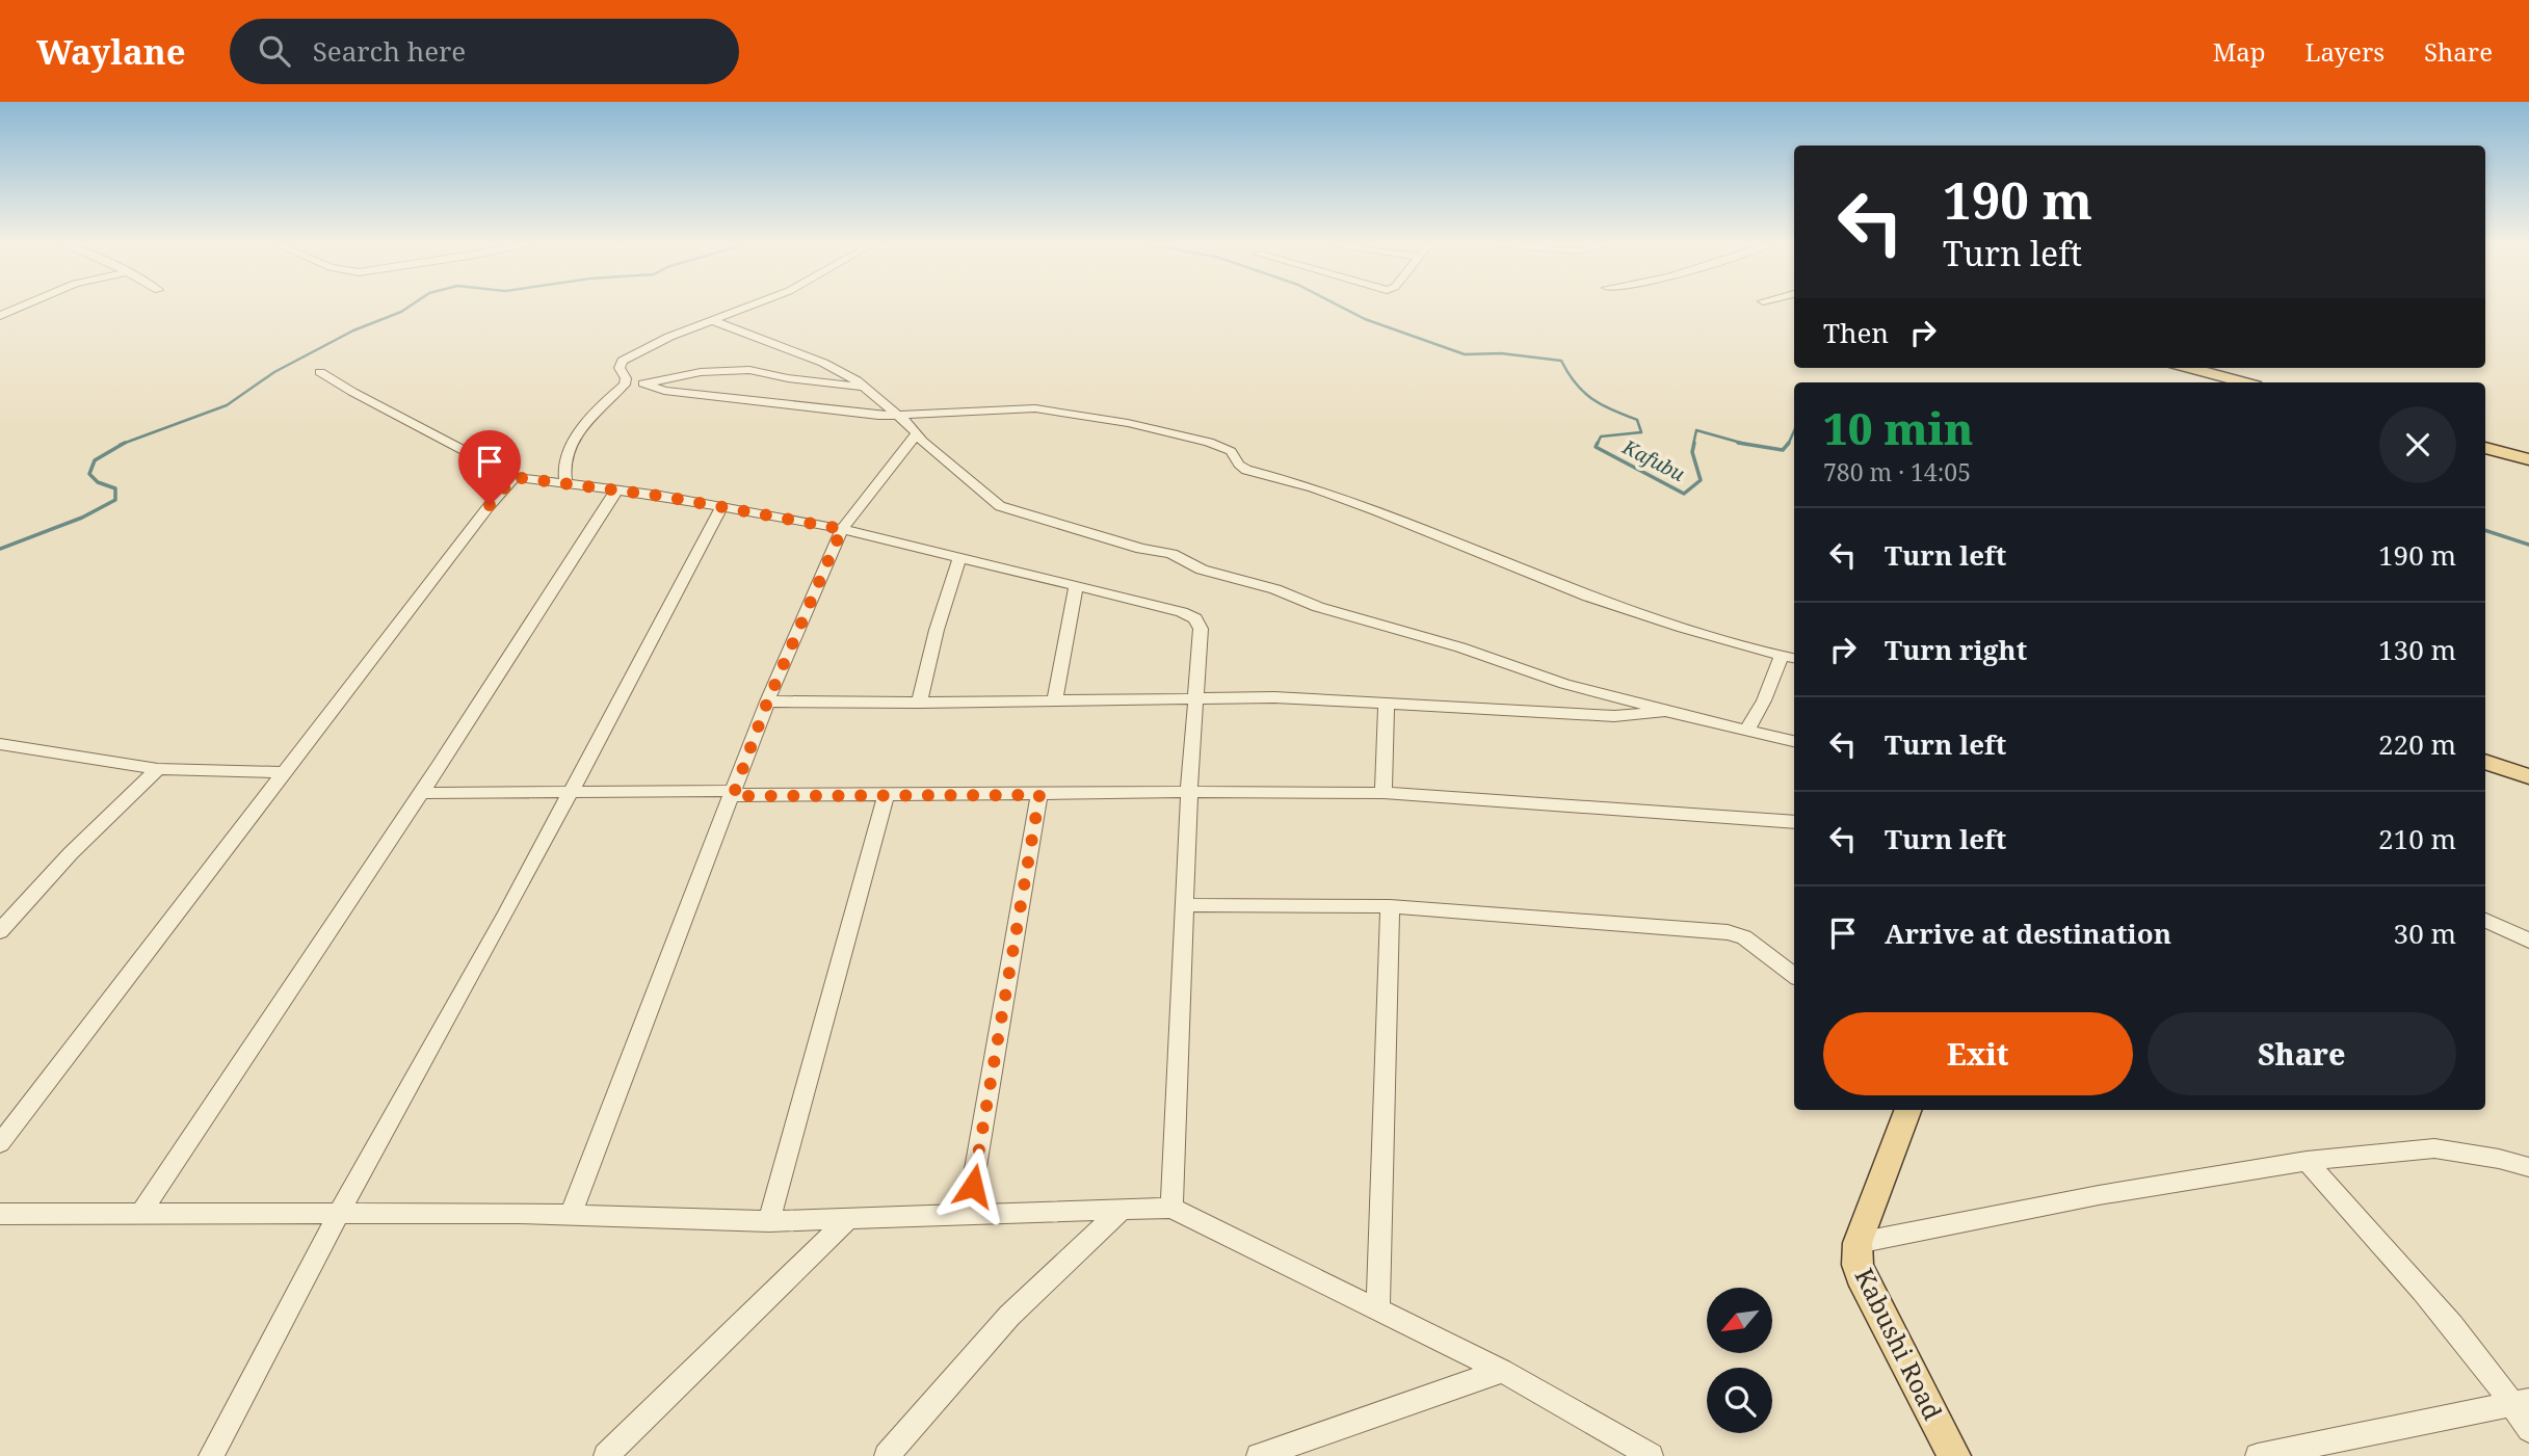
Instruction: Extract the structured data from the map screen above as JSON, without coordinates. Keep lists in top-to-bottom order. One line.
{"streets":{"main road":["Kabushi Road"]},"water":["Kafubu"],"north":"bottom left","page":{"header":"Waylane","search":"Search here","nav":["Map","Layers","Share"],"turn":["190 m","Turn left"],"then":"Then","heading":["10 min","780 m · 14:05"],"list":[{"name":"Turn left","value":"190 m"},{"name":"Turn right","value":"130 m"},{"name":"Turn left","value":"220 m"},{"name":"Turn left","value":"210 m"},{"name":"Arrive at destination","value":"30 m"}],"buttons":["Exit","Share"]}}
